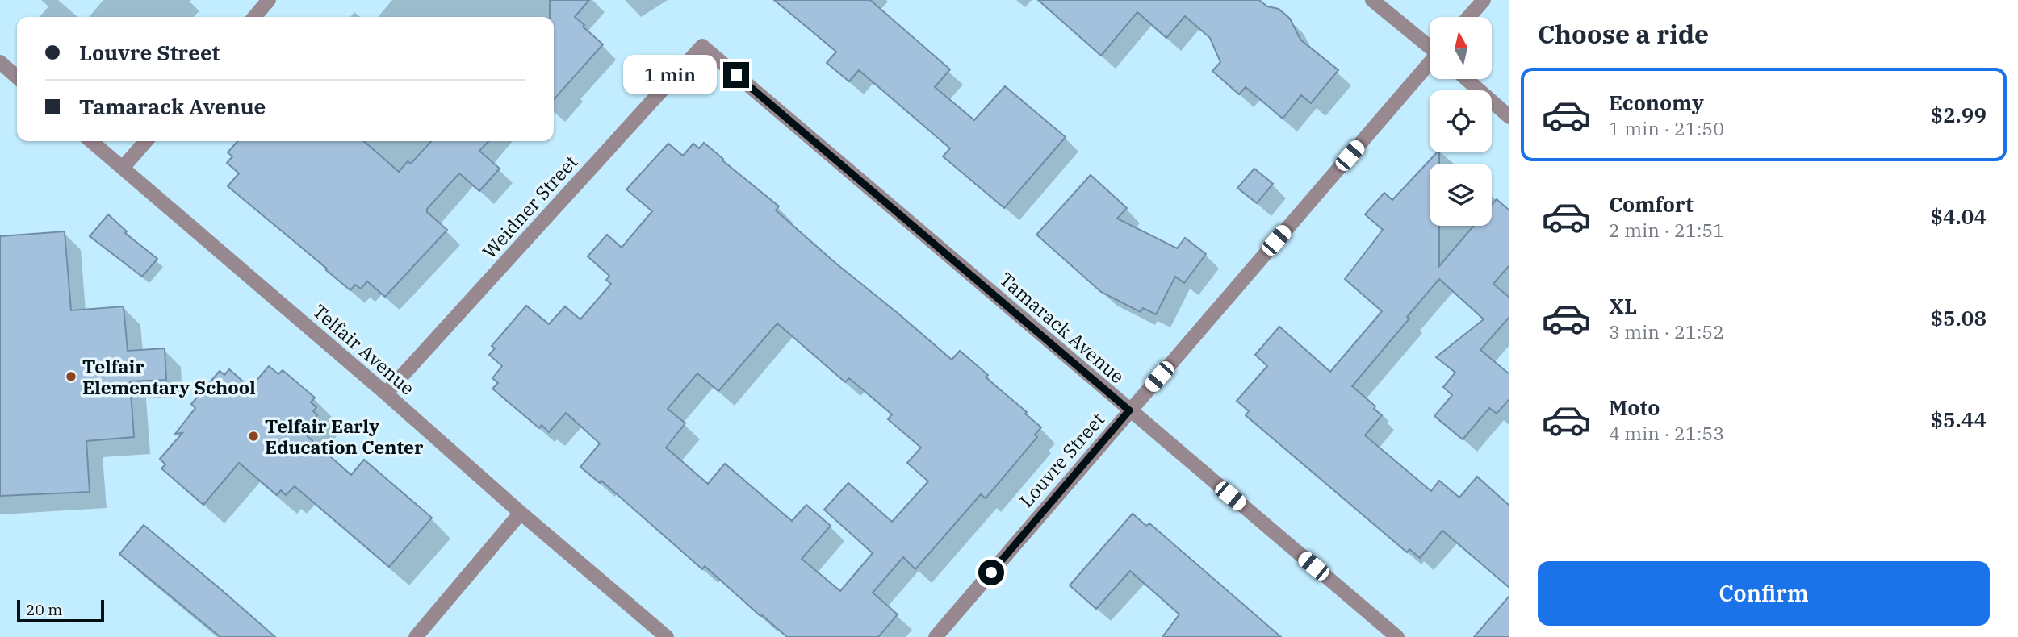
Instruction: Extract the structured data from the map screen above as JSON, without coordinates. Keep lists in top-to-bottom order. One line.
{"streets":{"street":["Weidner Street","Tamarack Avenue","Telfair Avenue","Louvre Street"]},"crossings":[["Weidner Street","Tamarack Avenue"],["Weidner Street","Telfair Avenue"],["Tamarack Avenue","Louvre Street"]],"places":["Telfair Elementary School","Telfair Early Education Center"],"scale_bar":"20 m","north":"top","page":{"heading":"Choose a ride","banner":["Louvre Street","Tamarack Avenue"],"bubble":"1 min","list":[{"name":"Economy","note":"1 min · 21:50","value":"$2.99"},{"name":"Comfort","note":"2 min · 21:51","value":"$4.04"},{"name":"XL","note":"3 min · 21:52","value":"$5.08"},{"name":"Moto","note":"4 min · 21:53","value":"$5.44"}],"buttons":"Confirm","scale":"20 m"}}
